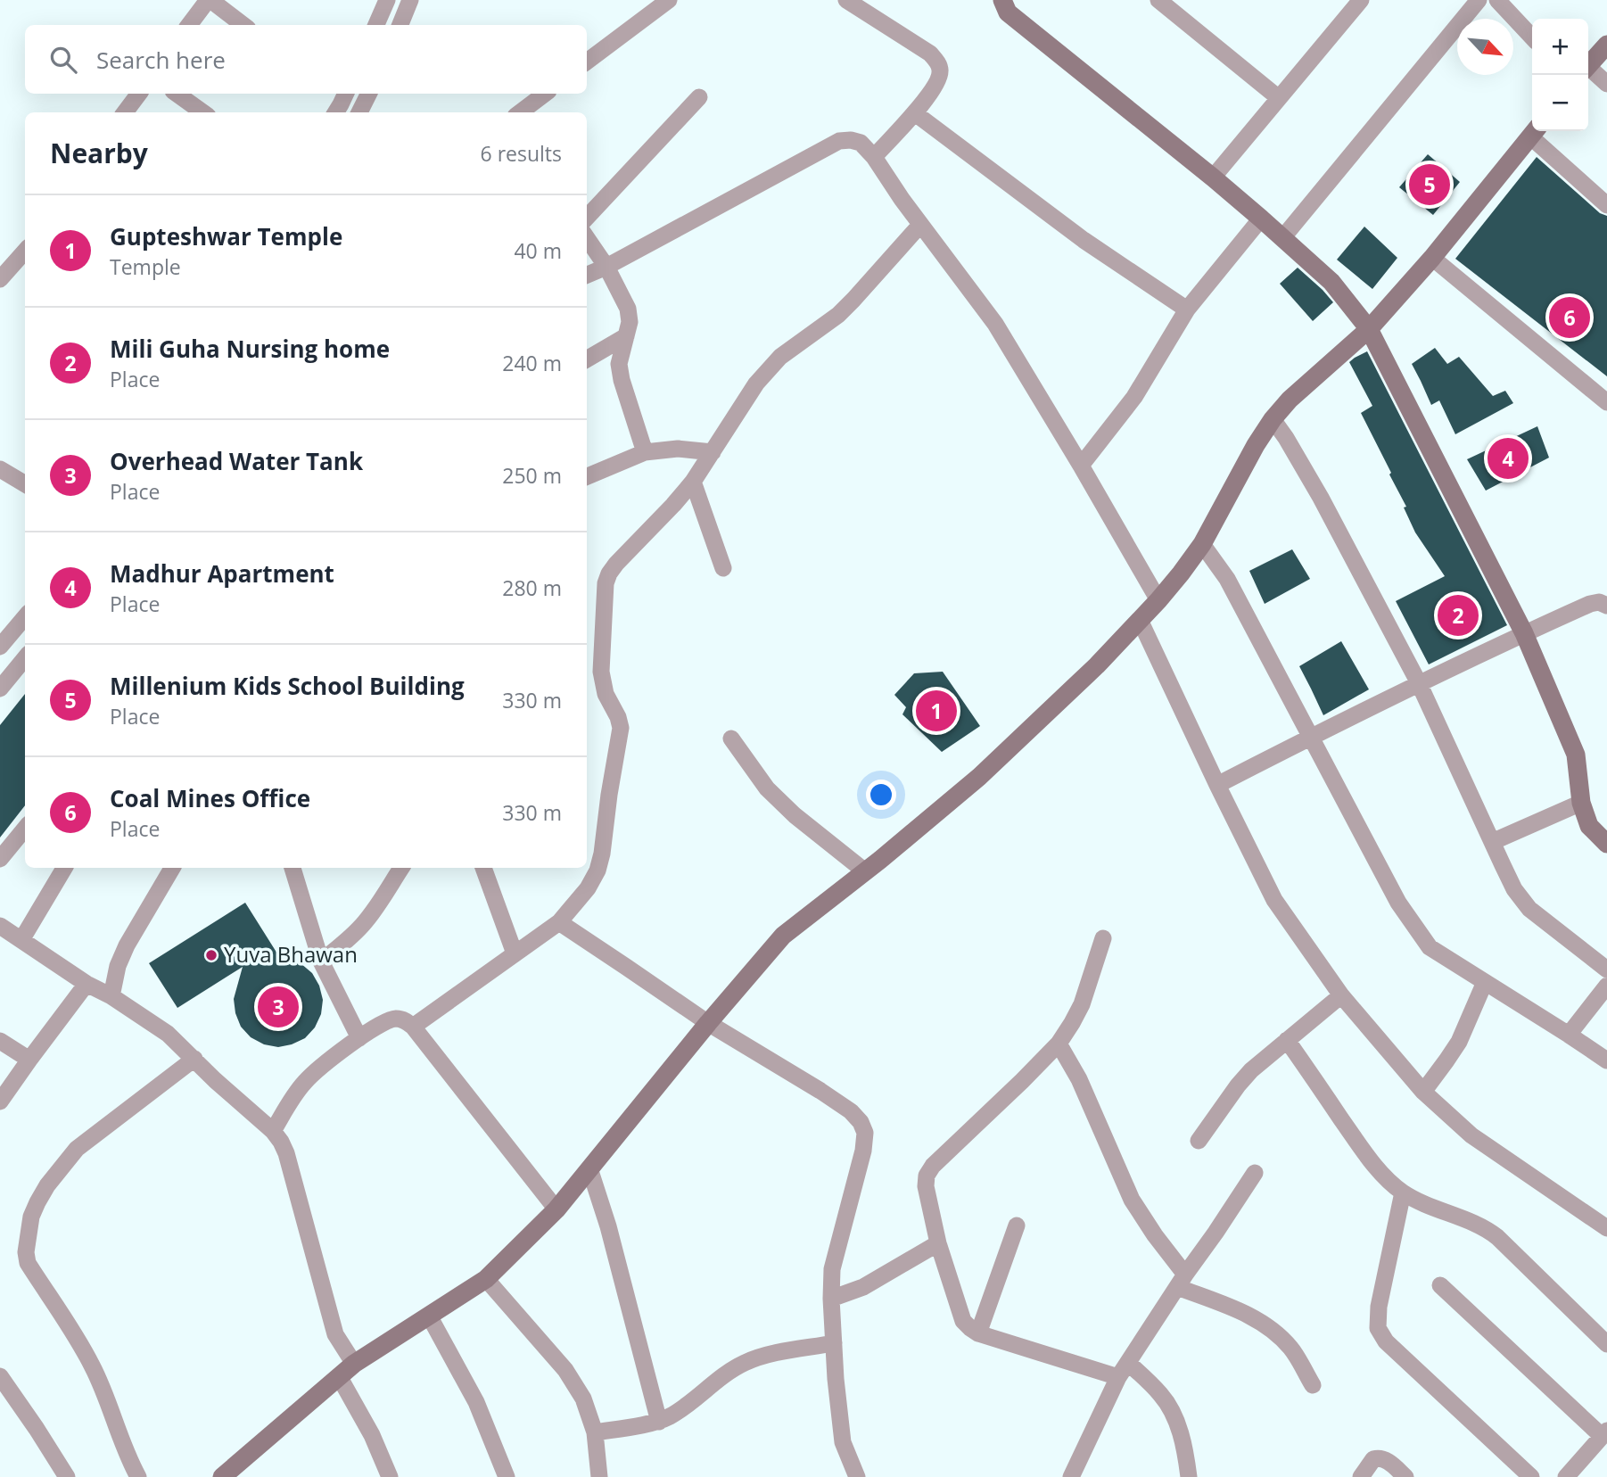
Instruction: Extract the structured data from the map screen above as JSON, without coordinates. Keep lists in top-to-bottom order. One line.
{"places":["Yuva Bhawan"],"north":"bottom right","page":{"map_buttons":["+","−"],"search":"Search here","heading":["Nearby","6 results"],"pins":["5","6","4","2","1","3"],"list":[{"mark":"1","name":"Gupteshwar Temple","note":"Temple","value":"40 m"},{"mark":"2","name":"Mili Guha Nursing home","note":"Place","value":"240 m"},{"mark":"3","name":"Overhead Water Tank","note":"Place","value":"250 m"},{"mark":"4","name":"Madhur Apartment","note":"Place","value":"280 m"},{"mark":"5","name":"Millenium Kids School Building","note":"Place","value":"330 m"},{"mark":"6","name":"Coal Mines Office","note":"Place","value":"330 m"}]}}
